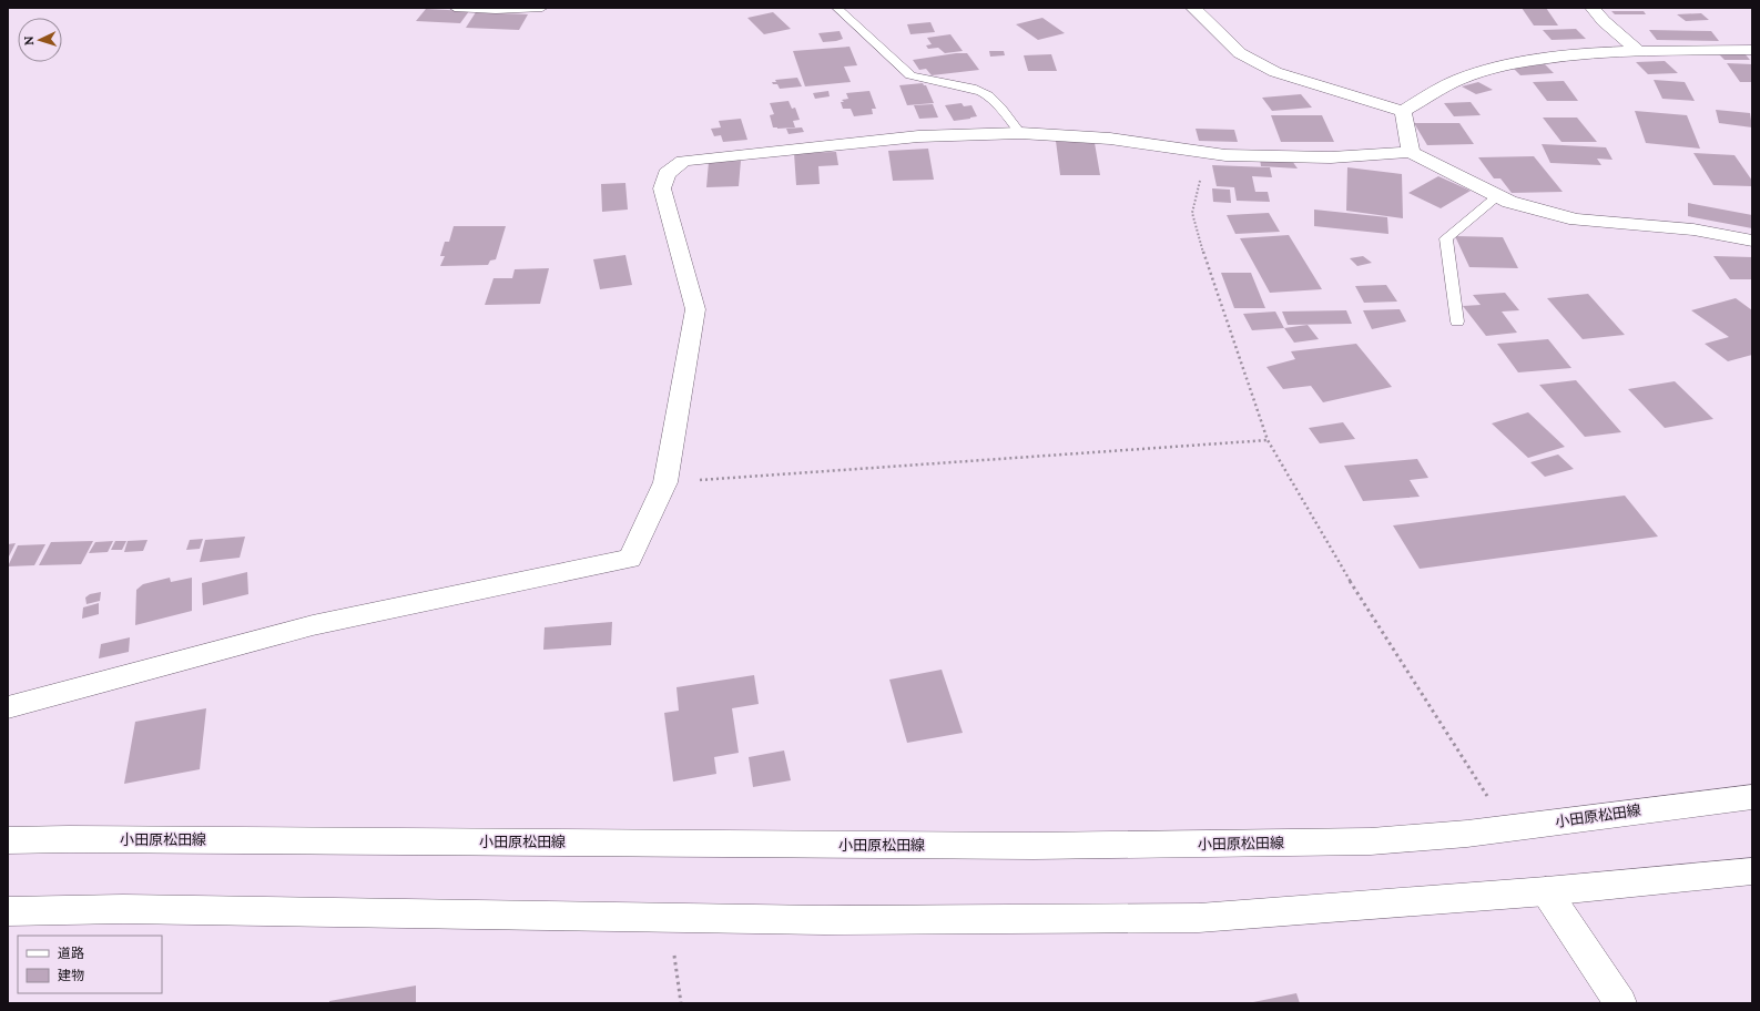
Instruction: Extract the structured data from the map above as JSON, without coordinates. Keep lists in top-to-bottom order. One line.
{"streets":{"street":["小田原松田線"]},"legend":["道路","建物"],"north":"left"}
